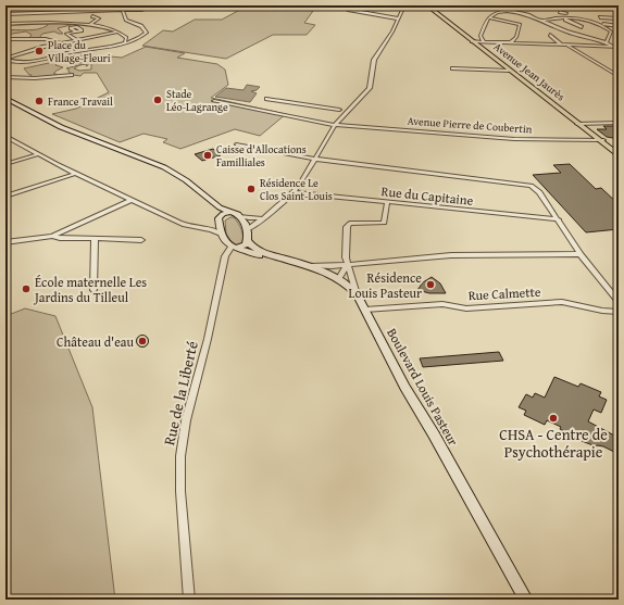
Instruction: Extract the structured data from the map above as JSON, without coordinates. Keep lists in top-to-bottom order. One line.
{"streets":{"main road":["Avenue Jean Jaurès","Boulevard Louis Pasteur"],"street":["Avenue Pierre de Coubertin","Rue du Capitaine","Rue Calmette","Rue de la Liberté"]},"crossings":[["Avenue Jean Jaurès","Avenue Pierre de Coubertin"],["Rue Calmette","Boulevard Louis Pasteur"],["Boulevard Louis Pasteur","Rue de la Liberté"]],"places":["Place du Village-Fleuri","Stade Léo-Lagrange","France Travail","Caisse d'Allocations Familliales","Résidence Le Clos Saint-Louis","Résidence Louis Pasteur","École maternelle Les Jardins du Tilleul","Château d'eau","CHSA - Centre de Psychothérapie"]}
